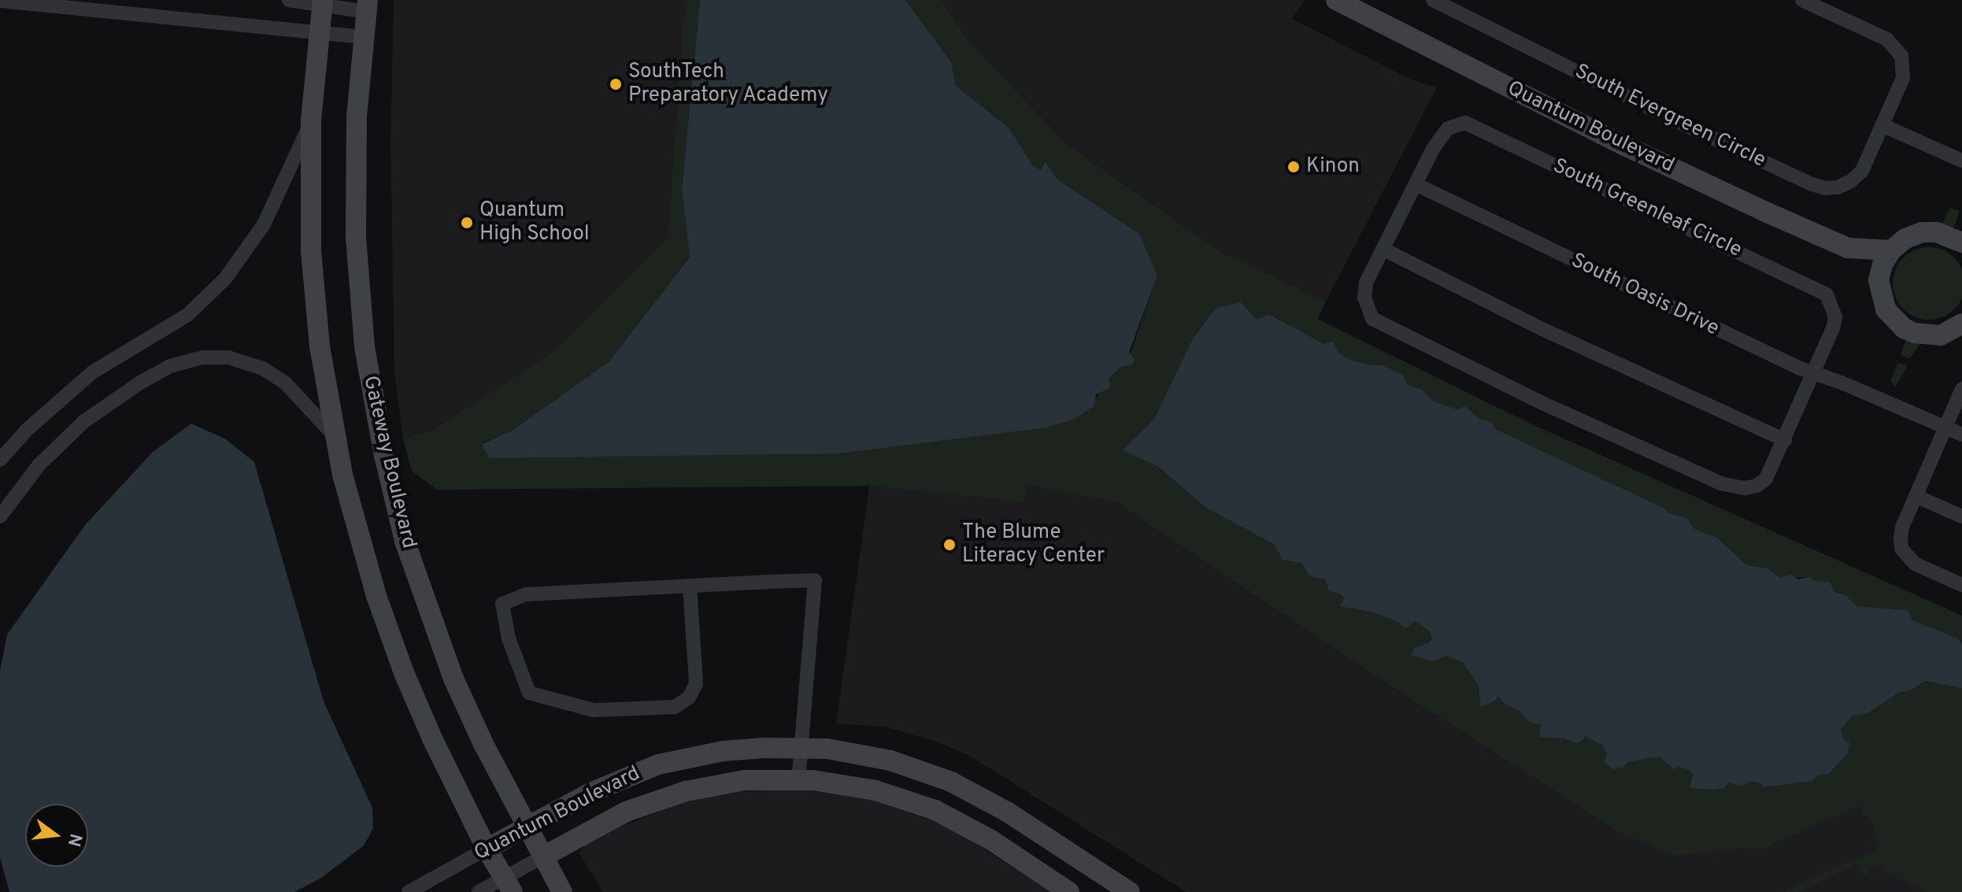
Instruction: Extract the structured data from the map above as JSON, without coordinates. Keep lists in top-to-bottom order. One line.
{"streets":{"street":["South Evergreen Circle","Quantum Boulevard","South Greenleaf Circle","South Oasis Drive","Gateway Boulevard"]},"crossings":[["Quantum Boulevard","Gateway Boulevard"],["South Greenleaf Circle","South Oasis Drive"]],"places":["SouthTech Preparatory Academy","Kinon","Quantum High School","The Blume Literacy Center"],"north":"right"}
